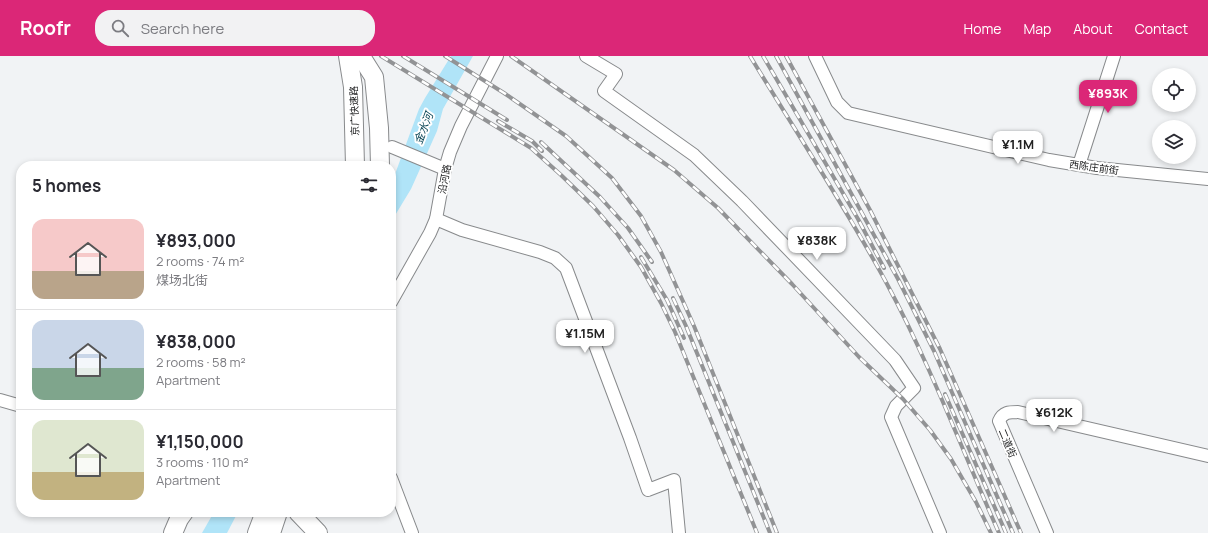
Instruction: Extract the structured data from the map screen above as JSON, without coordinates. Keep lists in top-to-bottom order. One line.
{"streets":{"highway":["京广快速路"],"street":["西陈庄前街","沿河路","二道街"]},"water":["金水河"],"page":{"header":"Roofr","search":"Search here","nav":["Home","Map","About","Contact"],"price":["¥893K","¥1.1M","¥838K","¥1.15M","¥612K"],"heading":"5 homes","list":[{"name":"¥893,000","note":"2 rooms · 74 m² · 煤场北街"},{"name":"¥838,000","note":"2 rooms · 58 m² · Apartment"},{"name":"¥1,150,000","note":"3 rooms · 110 m² · Apartment"}]}}
